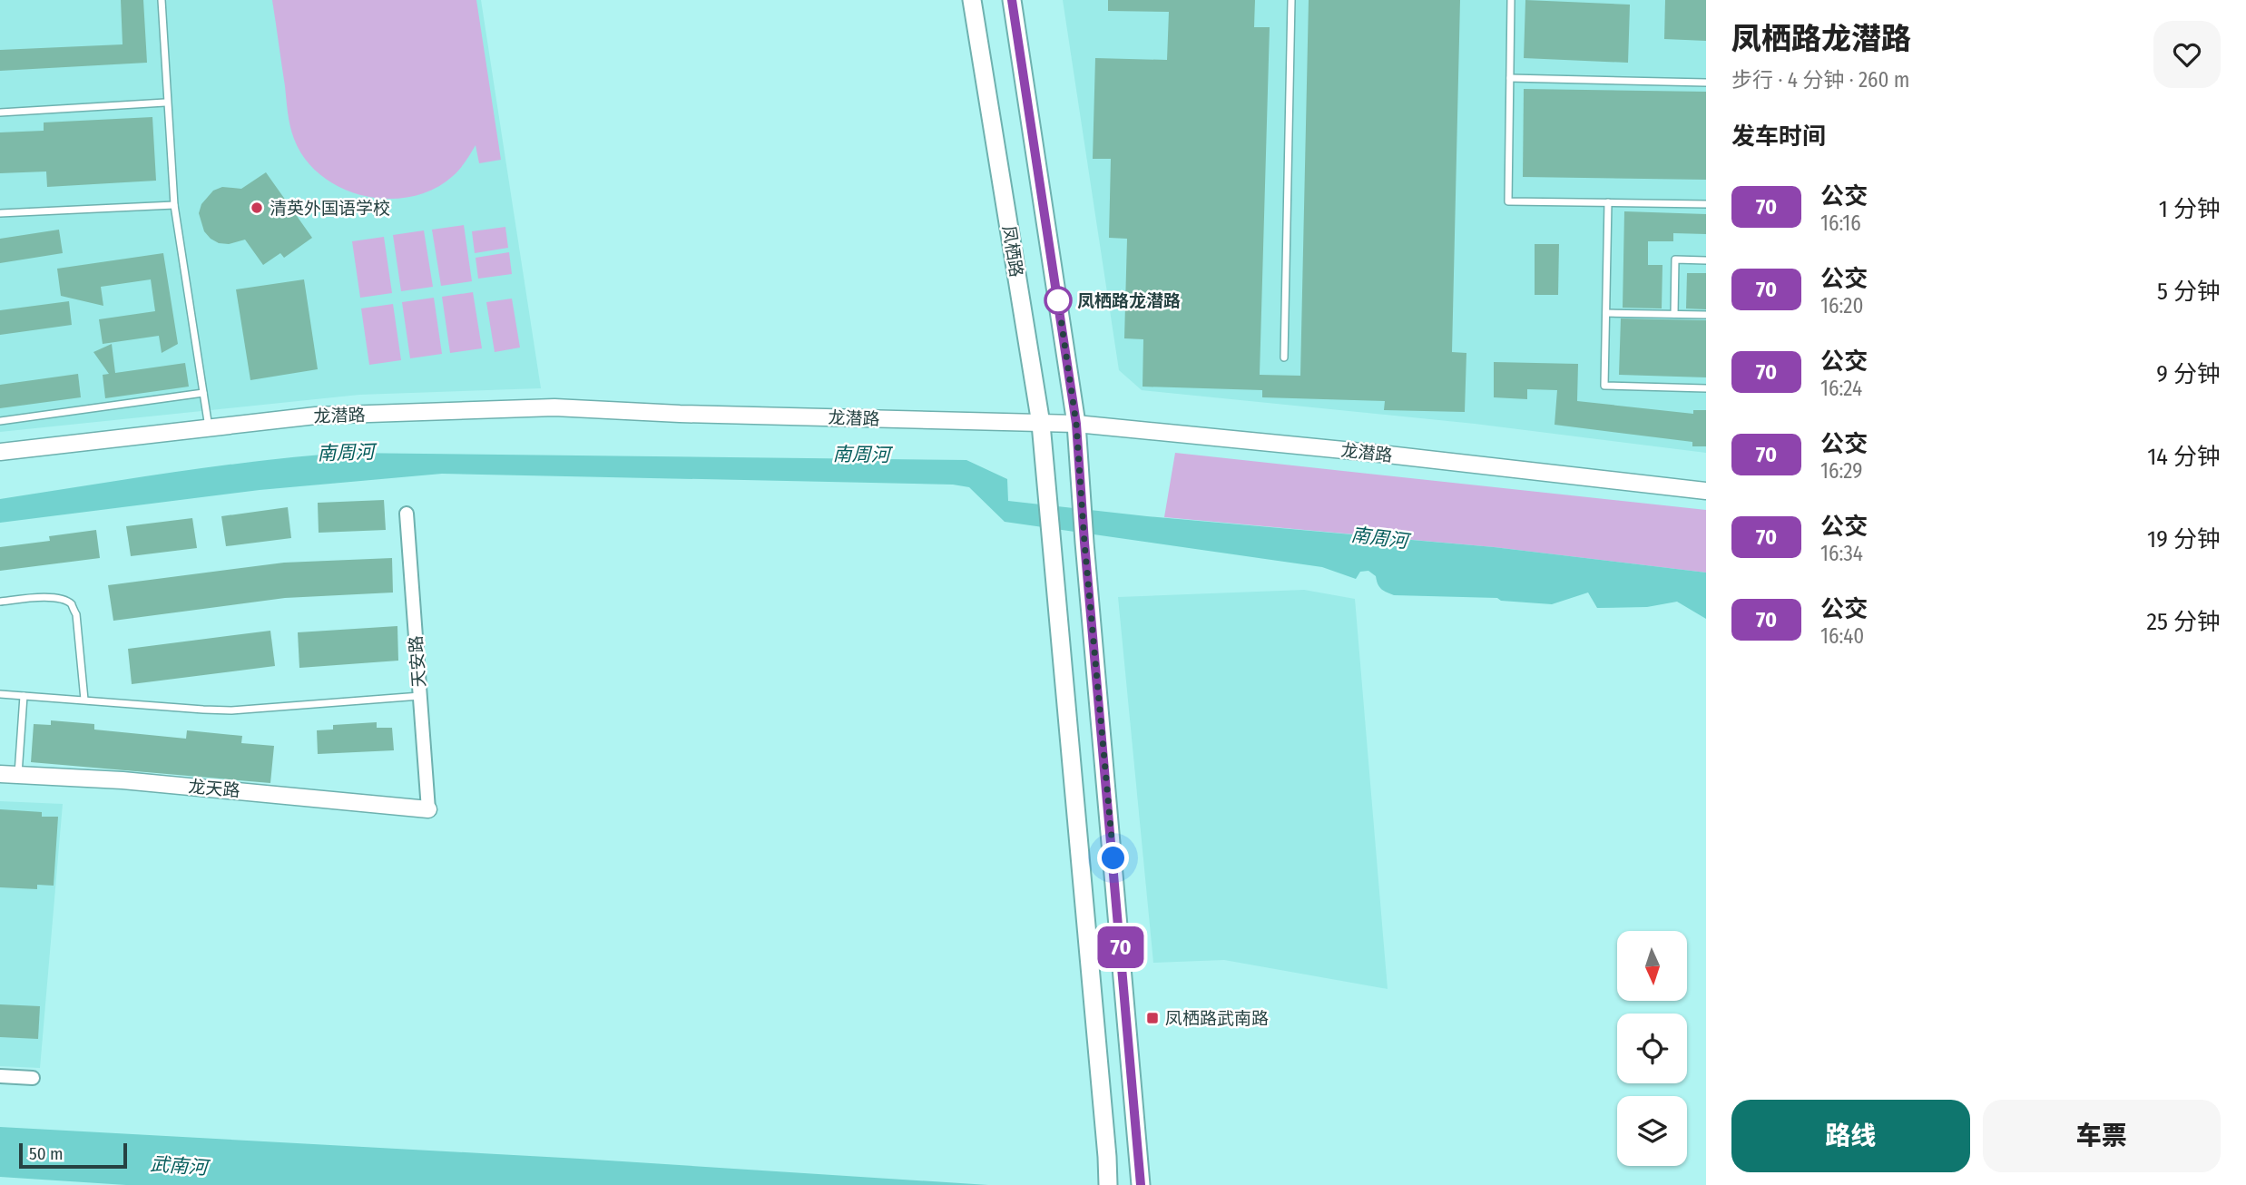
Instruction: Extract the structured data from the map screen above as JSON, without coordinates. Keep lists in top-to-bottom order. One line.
{"streets":{"main road":["凤栖路"],"street":["龙潜路","天安路","龙天路"]},"crossings":[["凤栖路","龙潜路"],["天安路","龙天路"]],"water":["南周河","武南河"],"places":{"other":["清英外国语学校","凤栖路龙潜路"],"transit":["凤栖路武南路"]},"lines":["bus line 70"],"scale_bar":"50 m","north":"bottom","page":{"on_map":"70","heading":[["凤栖路龙潜路","步行 · 4 分钟 · 260 m"],"发车时间"],"list":[{"mark":"70","name":"公交","note":"16:16","value":"1 分钟"},{"mark":"70","name":"公交","note":"16:20","value":"5 分钟"},{"mark":"70","name":"公交","note":"16:24","value":"9 分钟"},{"mark":"70","name":"公交","note":"16:29","value":"14 分钟"},{"mark":"70","name":"公交","note":"16:34","value":"19 分钟"},{"mark":"70","name":"公交","note":"16:40","value":"25 分钟"}],"buttons":["路线","车票"],"scale":"50 m"}}
